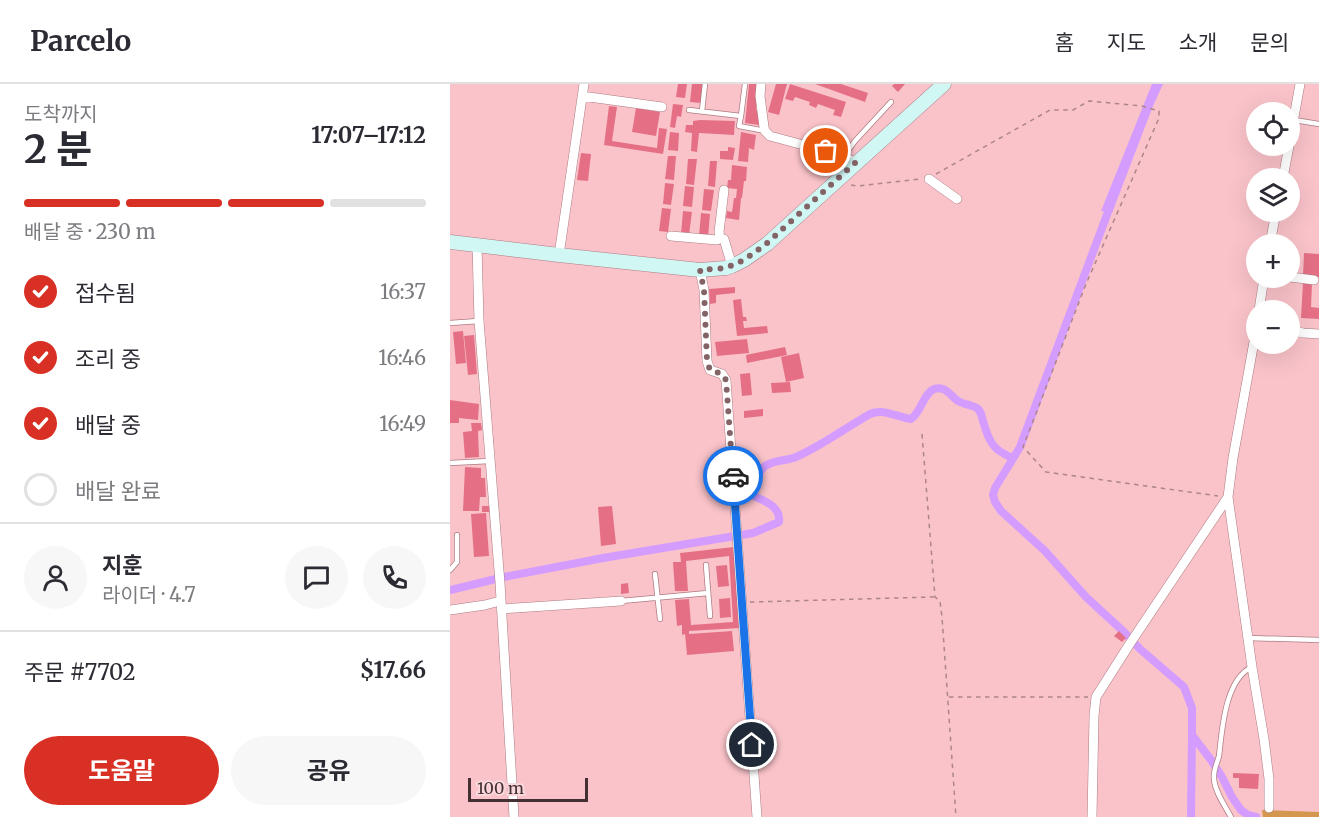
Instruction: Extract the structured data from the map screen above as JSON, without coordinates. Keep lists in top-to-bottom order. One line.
{"scale_bar":"100 m","page":{"header":"Parcelo","nav":["홈","지도","소개","문의"],"heading":["2 분","도착까지","17:07–17:12"],"panel":["지훈","라이더 · 4.7","주문 #7702","$17.66"],"map_buttons":["+","−"],"bar":"배달 중 · 230 m","list":[["접수됨","16:37"],["조리 중","16:46"],["배달 중","16:49"],"배달 완료"],"buttons":["도움말","공유"],"scale":"100 m"}}
